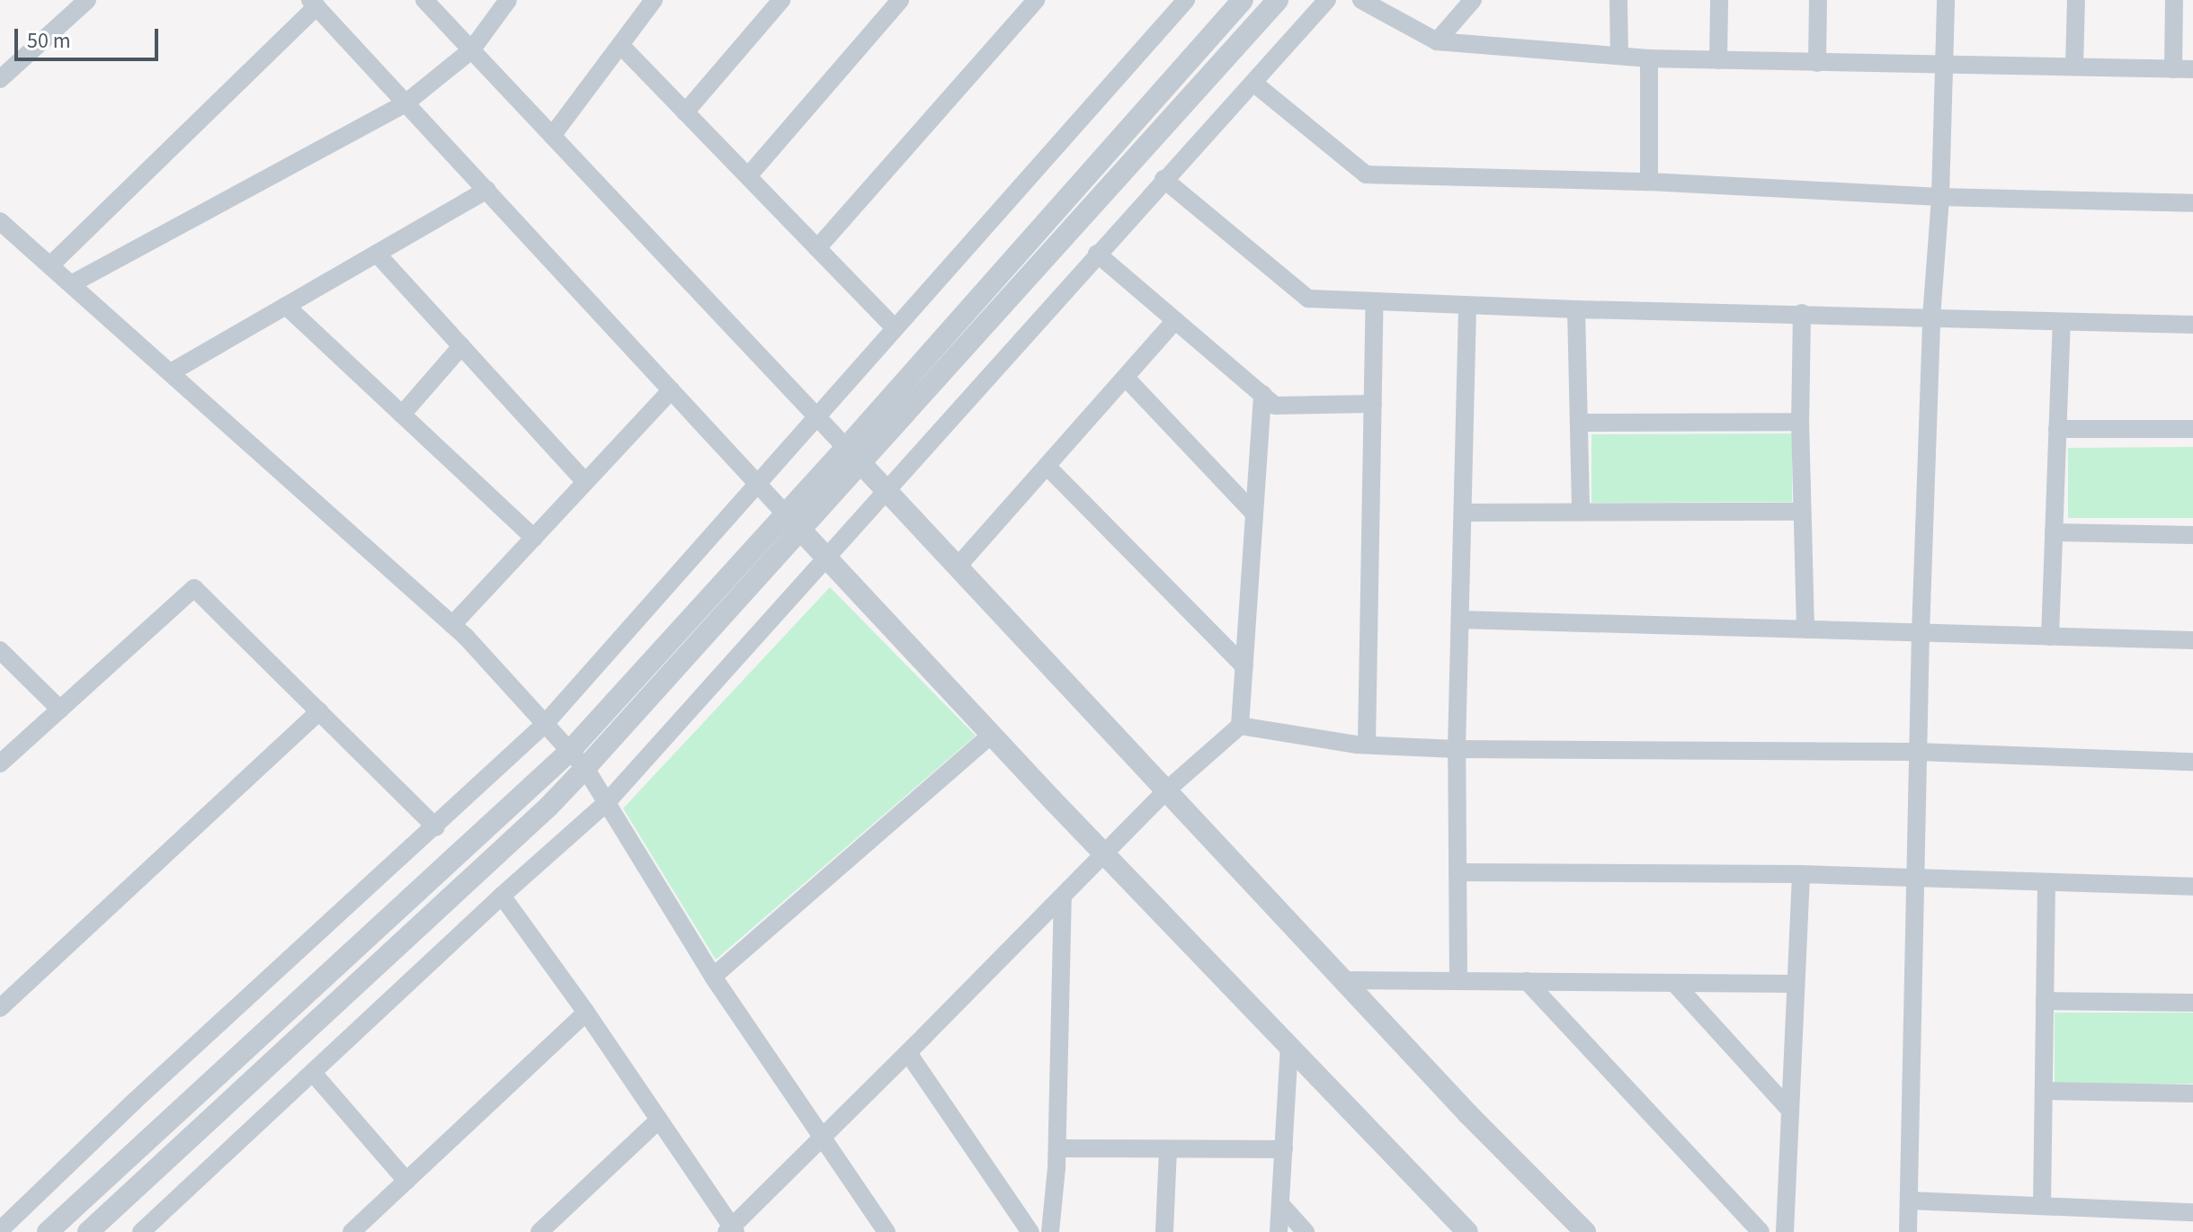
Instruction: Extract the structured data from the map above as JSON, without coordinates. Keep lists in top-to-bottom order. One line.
{"scale_bar":"50 m"}
